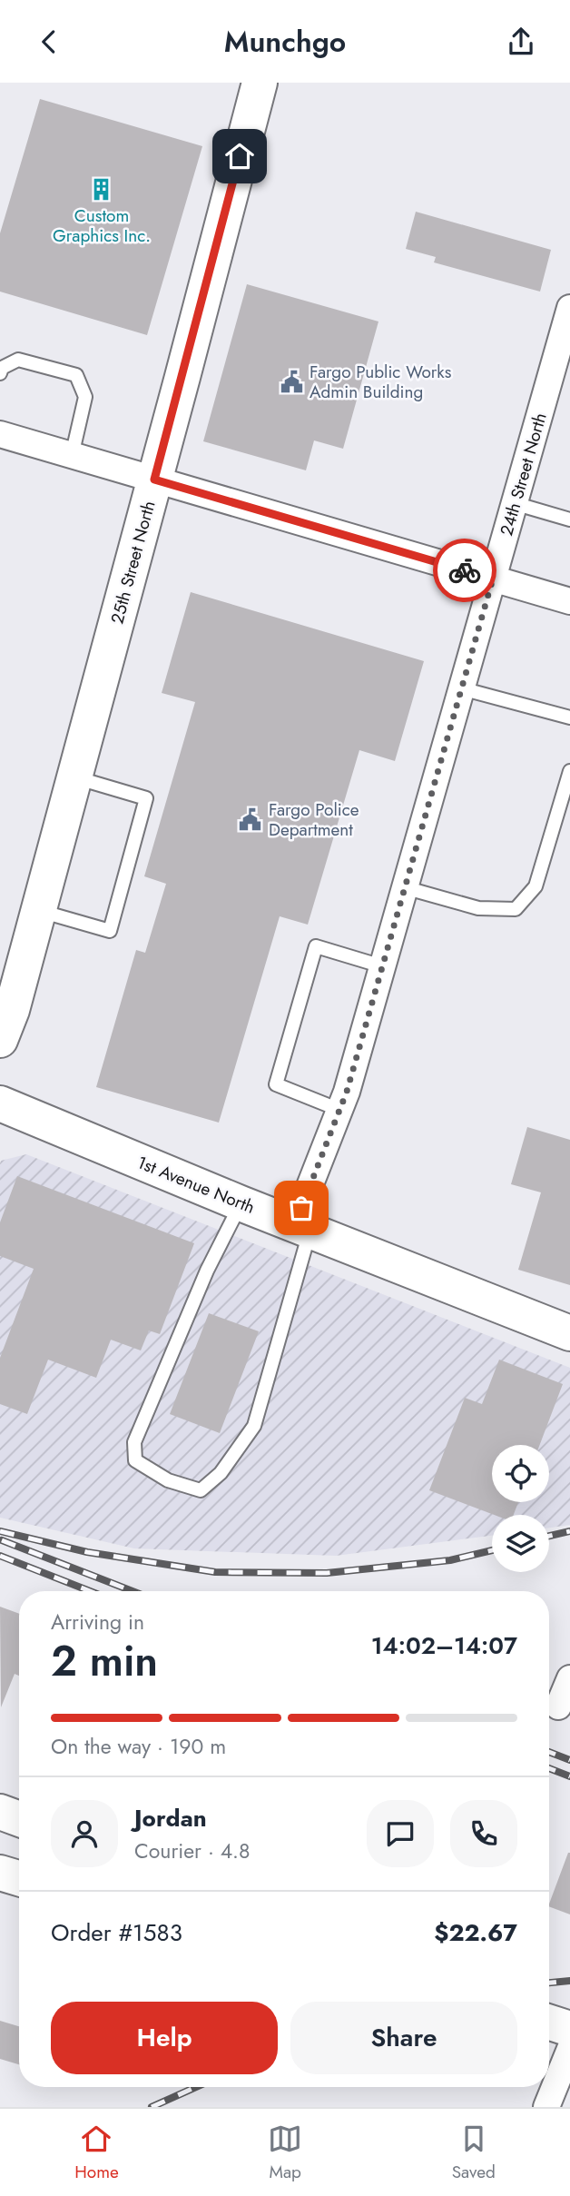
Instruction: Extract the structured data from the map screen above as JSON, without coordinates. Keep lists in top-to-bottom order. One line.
{"streets":{"main road":["25th Street North","1st Avenue North"],"street":["24th Street North"]},"crossings":[["24th Street North","1st Avenue North"]],"places":{"building":["Custom Graphics Inc."],"public building":["Fargo Public Works Admin Building","Fargo Police Department"]},"page":{"header":"Munchgo","heading":["2 min","Arriving in","14:02–14:07"],"panel":["Jordan","Courier · 4.8","Order #1583","$22.67"],"bar":"On the way · 190 m","buttons":["Help","Share"],"tabs":["Home","Map","Saved"]}}
